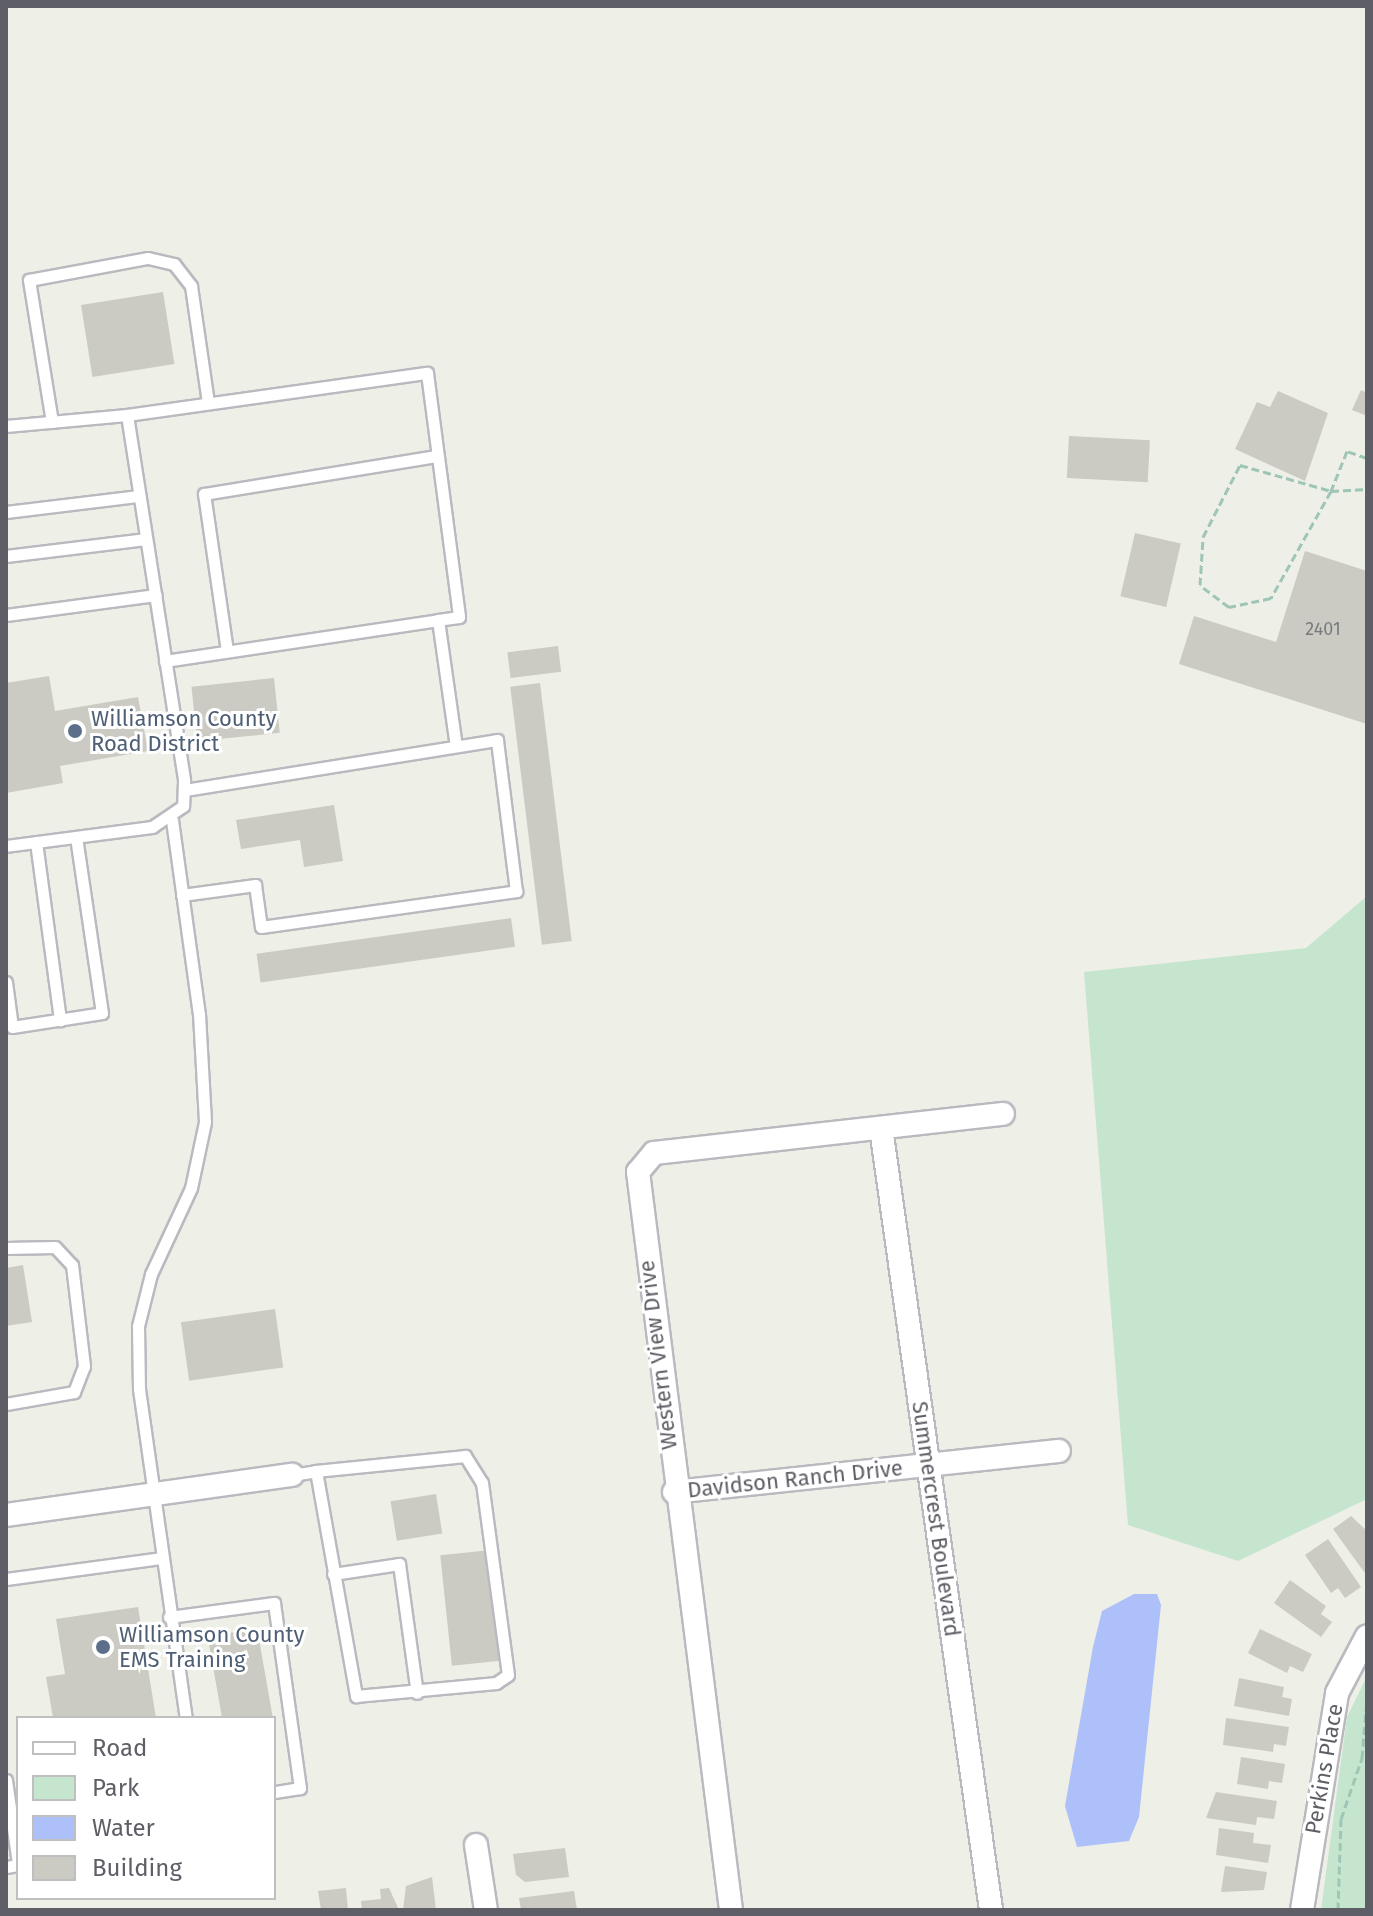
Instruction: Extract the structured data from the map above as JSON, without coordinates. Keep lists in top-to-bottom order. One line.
{"streets":{"street":["Western View Drive","Davidson Ranch Drive","Summercrest Boulevard","Perkins Place"]},"crossings":[["Western View Drive","Davidson Ranch Drive"],["Western View Drive","Summercrest Boulevard"],["Davidson Ranch Drive","Summercrest Boulevard"]],"places":["Williamson County Road District","Williamson County EMS Training"],"house_numbers":["2401"],"legend":["Road","Park","Water","Building"]}
